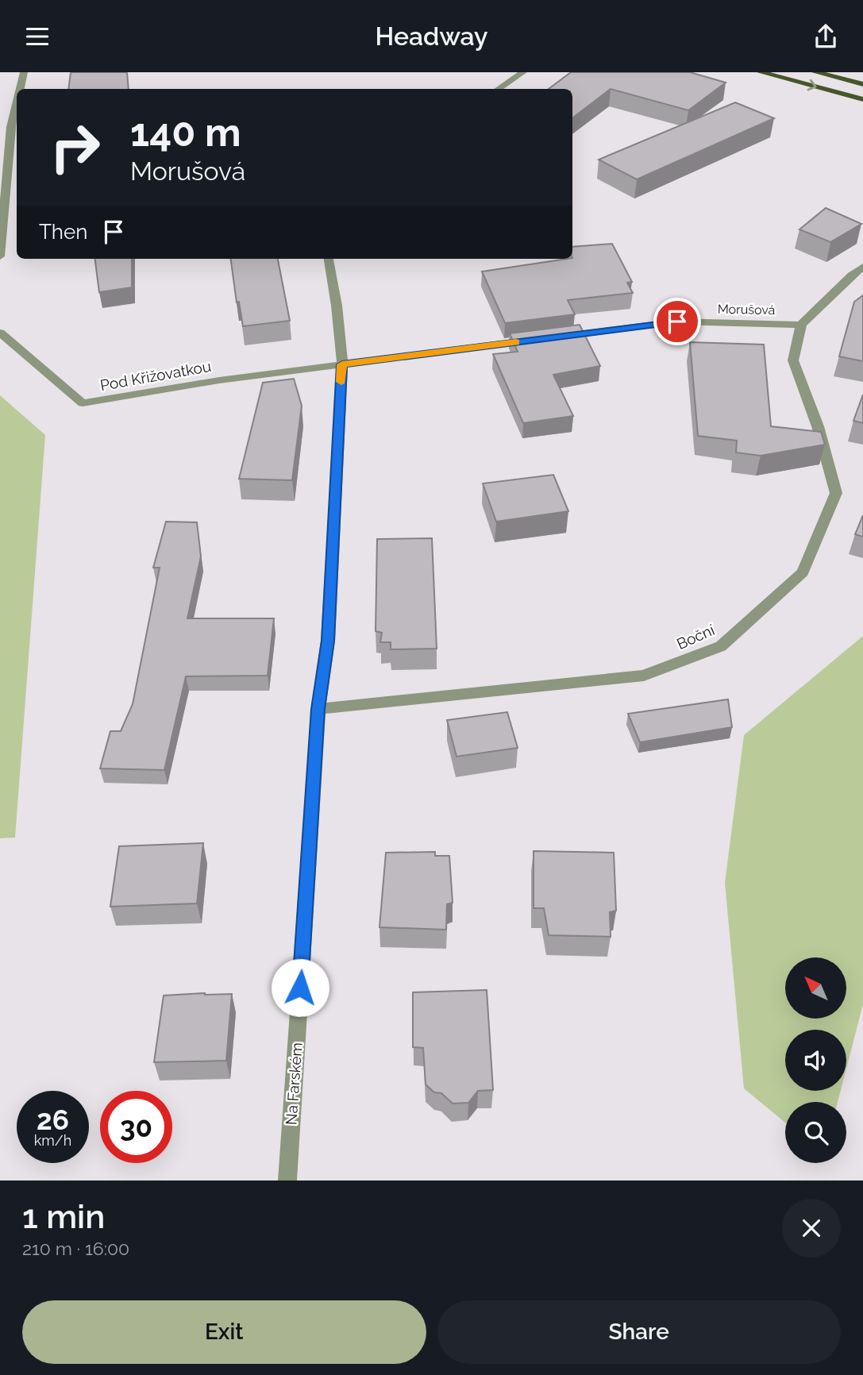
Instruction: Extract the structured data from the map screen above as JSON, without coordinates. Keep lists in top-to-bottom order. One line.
{"streets":{"street":["Morušová","Pod Křižovatkou","Boční","Na Farském"]},"crossings":[["Morušová","Boční"],["Pod Křižovatkou","Na Farském"],["Boční","Na Farském"]],"north":"top left","page":{"header":"Headway","turn":["140 m","Morušová"],"then":"Then","speed":"26 km/h","limit":"30","heading":["1 min","210 m · 16:00"],"buttons":["Exit","Share"]}}
